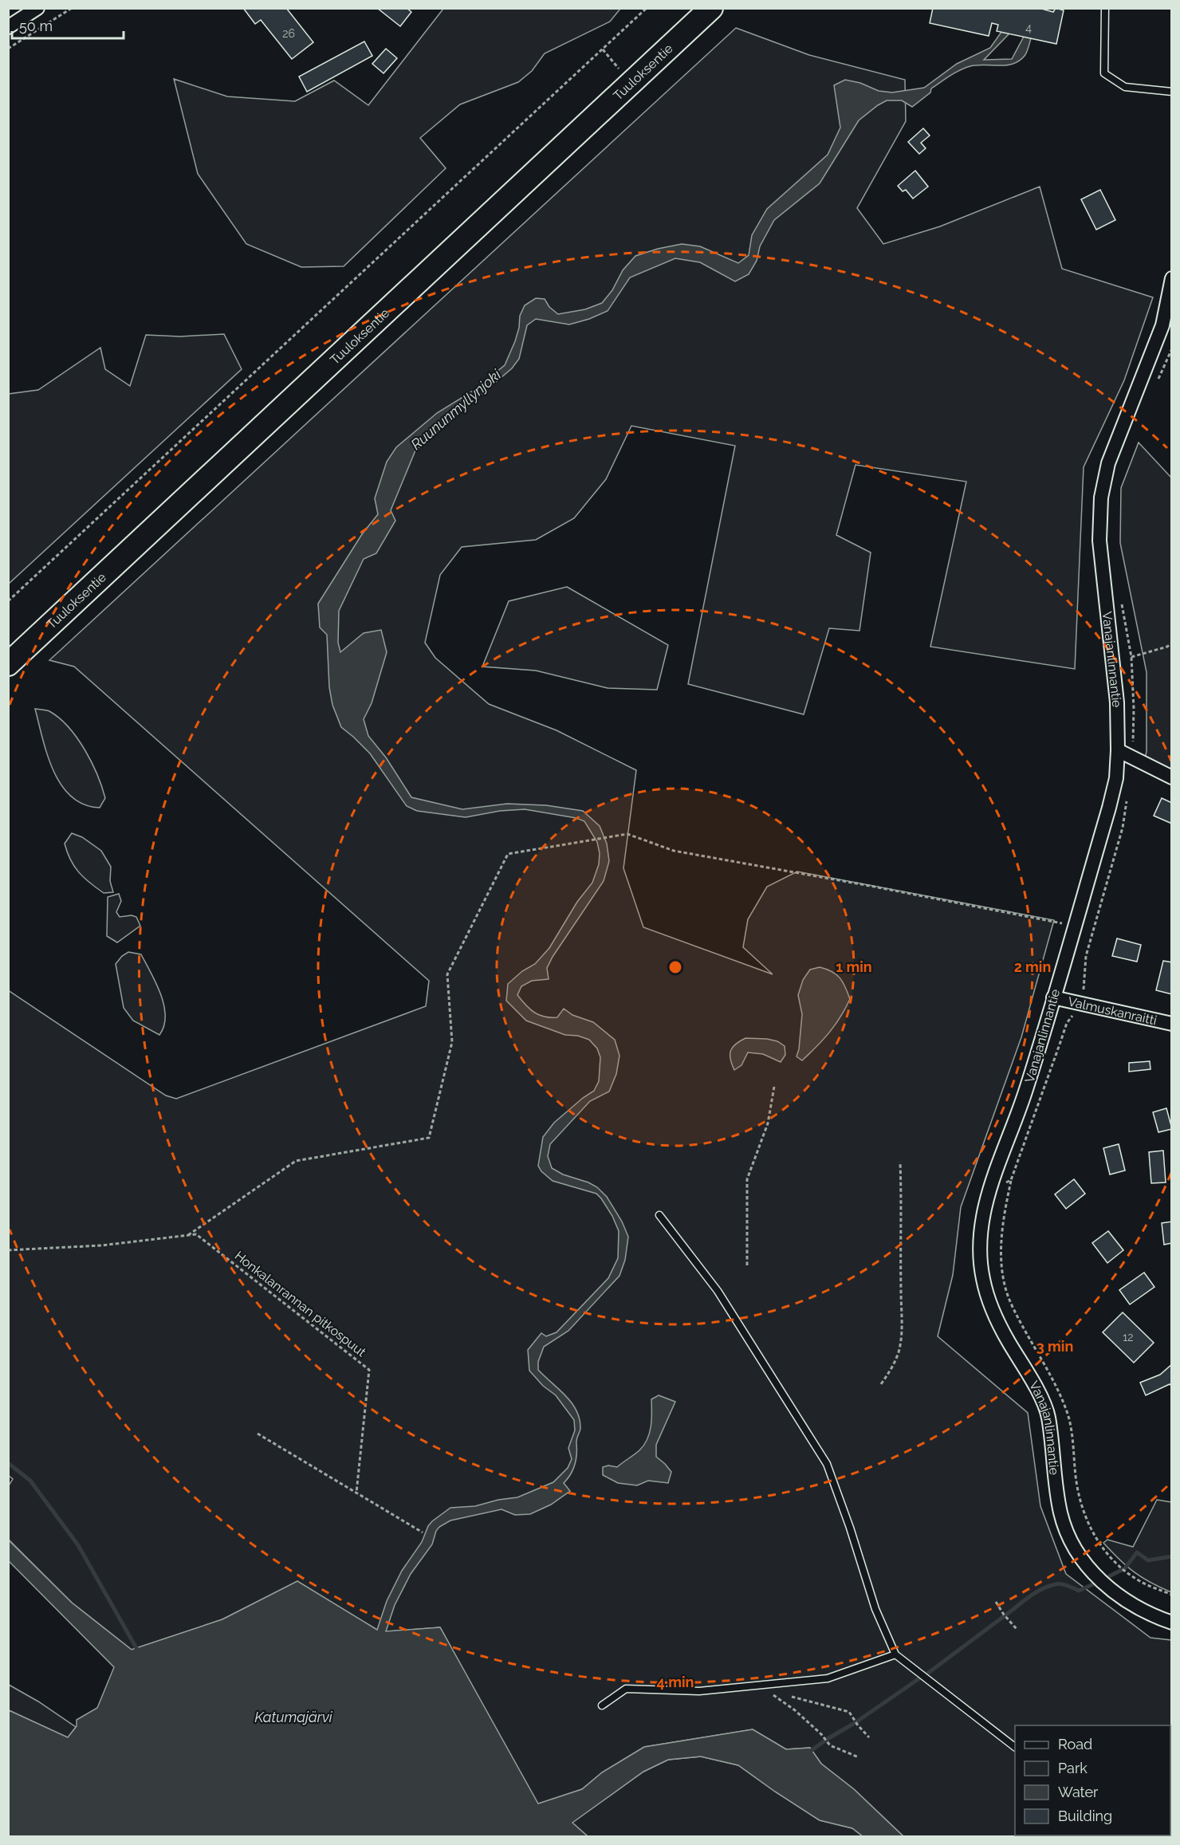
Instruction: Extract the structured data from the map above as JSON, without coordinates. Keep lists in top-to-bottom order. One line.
{"streets":{"highway":["Tuuloksentie"],"street":["Vanajanlinnantie","Valmuskanraitti"],"path":["Honkalanrannan pitkospuut"]},"crossings":[["Vanajanlinnantie","Valmuskanraitti"]],"water":["Ruununmyllynjoki","Katumajärvi"],"house_numbers":["4","26","12"],"legend":["Road","Park","Water","Building"],"scale_bar":"50 m","rings":["1 min","2 min","3 min","4 min"]}
